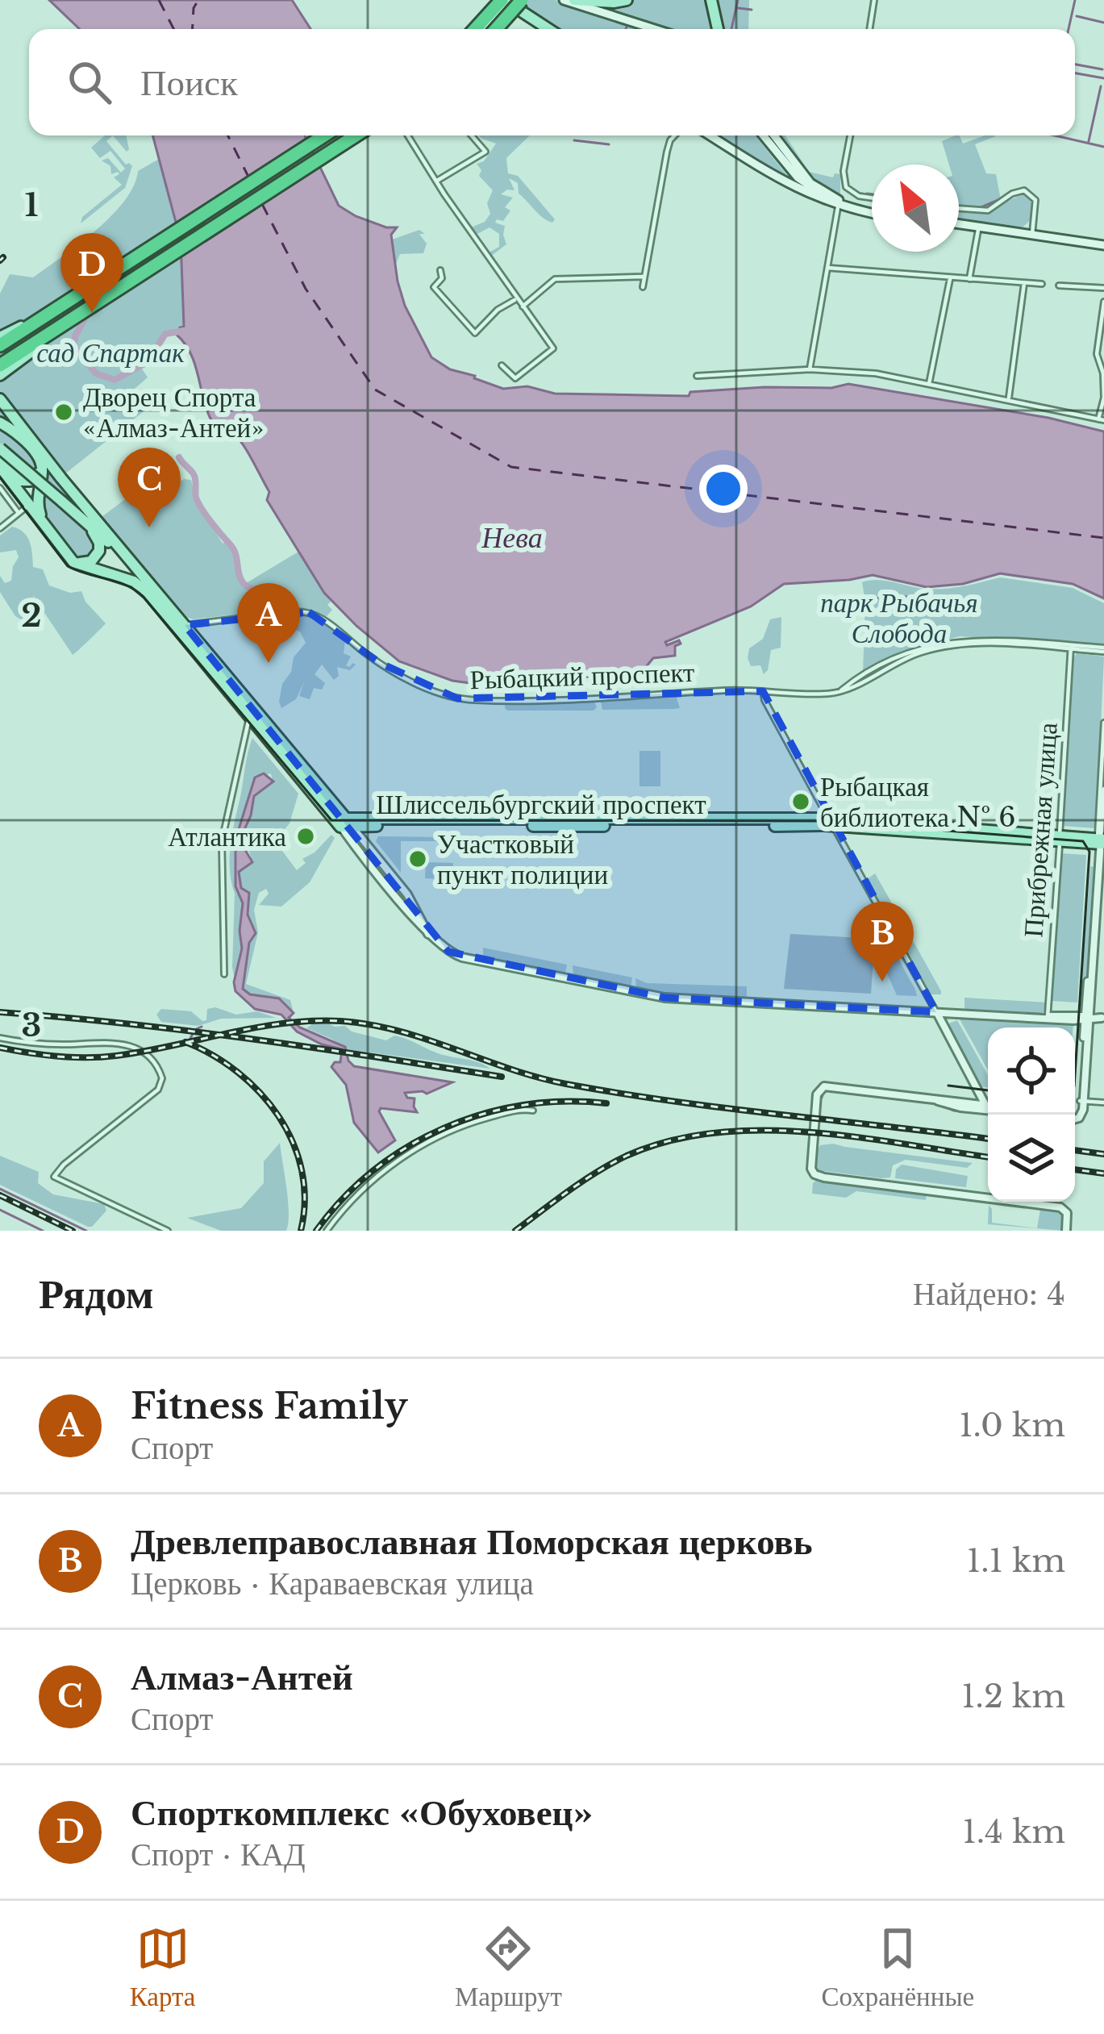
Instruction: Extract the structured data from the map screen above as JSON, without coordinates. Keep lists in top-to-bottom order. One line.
{"streets":{"main road":["Шлиссельбургский проспект"],"street":["Рыбацкий проспект","Прибрежная улица"]},"crossings":[["Рыбацкий проспект","Прибрежная улица"],["Шлиссельбургский проспект","Прибрежная улица"]],"water":["Нева"],"parks":["сад Спартак","парк Рыбачья Слобода"],"places":["Дворец Спорта «Алмаз-Антей»","Рыбацкая библиотека № 6","Атлантика","Участковый пункт полиции"],"north":"top left","page":{"search":"Поиск","pins":["D","C","A","B"],"heading":["Рядом","Найдено: 4"],"list":[{"mark":"A","name":"Fitness Family","note":"Спорт","value":"1.0 km"},{"mark":"B","name":"Древлеправославная Поморская церковь","note":"Церковь · Караваевская улица","value":"1.1 km"},{"mark":"C","name":"Алмаз-Антей","note":"Спорт","value":"1.2 km"},{"mark":"D","name":"Спорткомплекс «Обуховец»","note":"Спорт · КАД","value":"1.4 km"}],"nav":["Карта","Маршрут","Сохранённые"]},"grid":{"rows":["1","2","3"]}}
